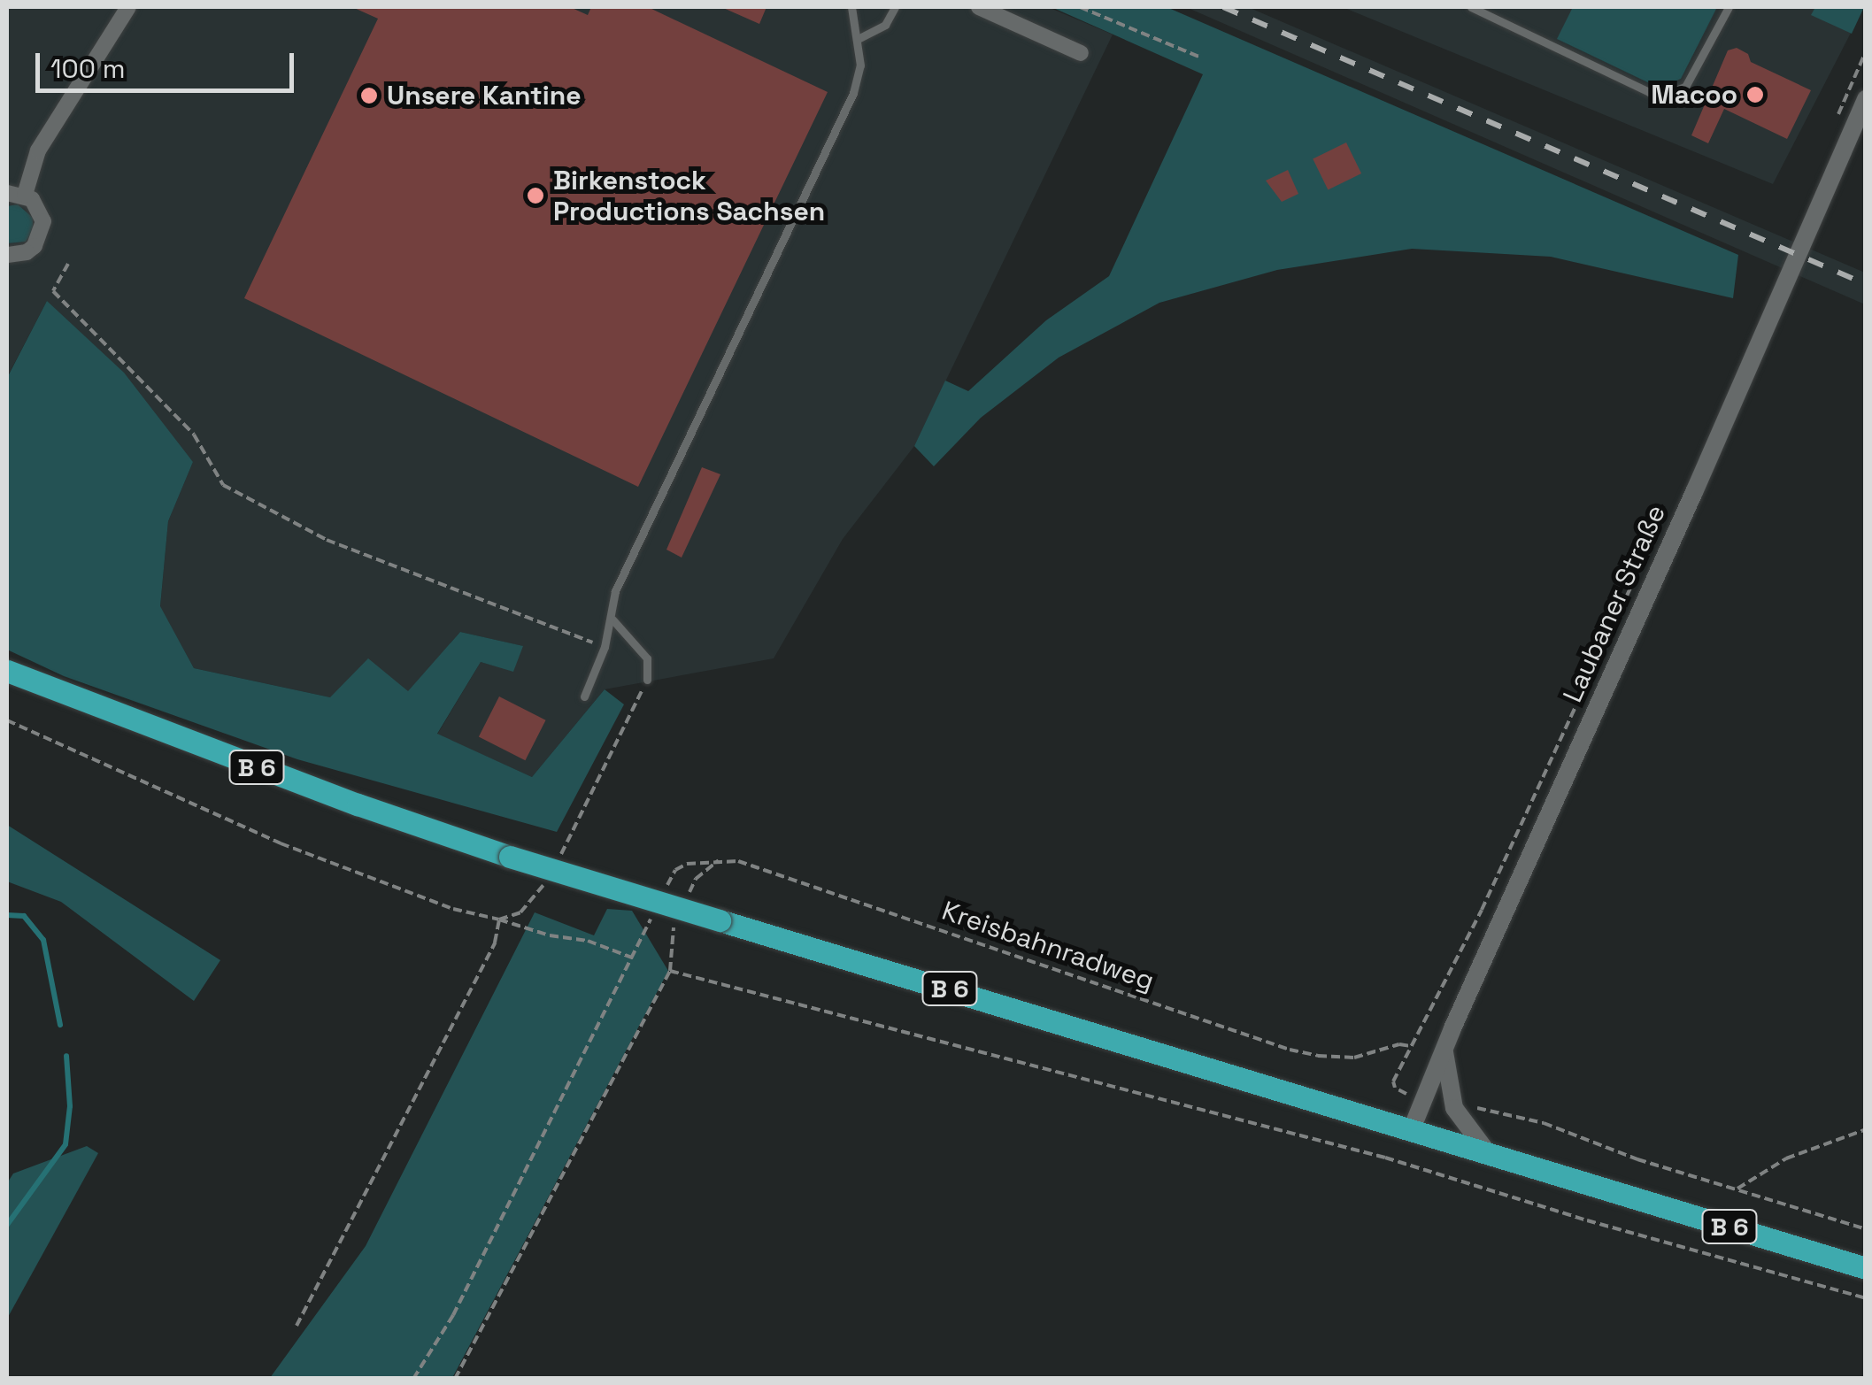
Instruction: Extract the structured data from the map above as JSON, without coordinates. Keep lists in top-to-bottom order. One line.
{"streets":{"main road":["B 6"],"street":["Laubaner Straße"],"path":["Kreisbahnradweg"]},"crossings":[["Laubaner Straße","B 6"]],"places":["Macoo","Unsere Kantine","Birkenstock Productions Sachsen"],"scale_bar":"100 m"}
